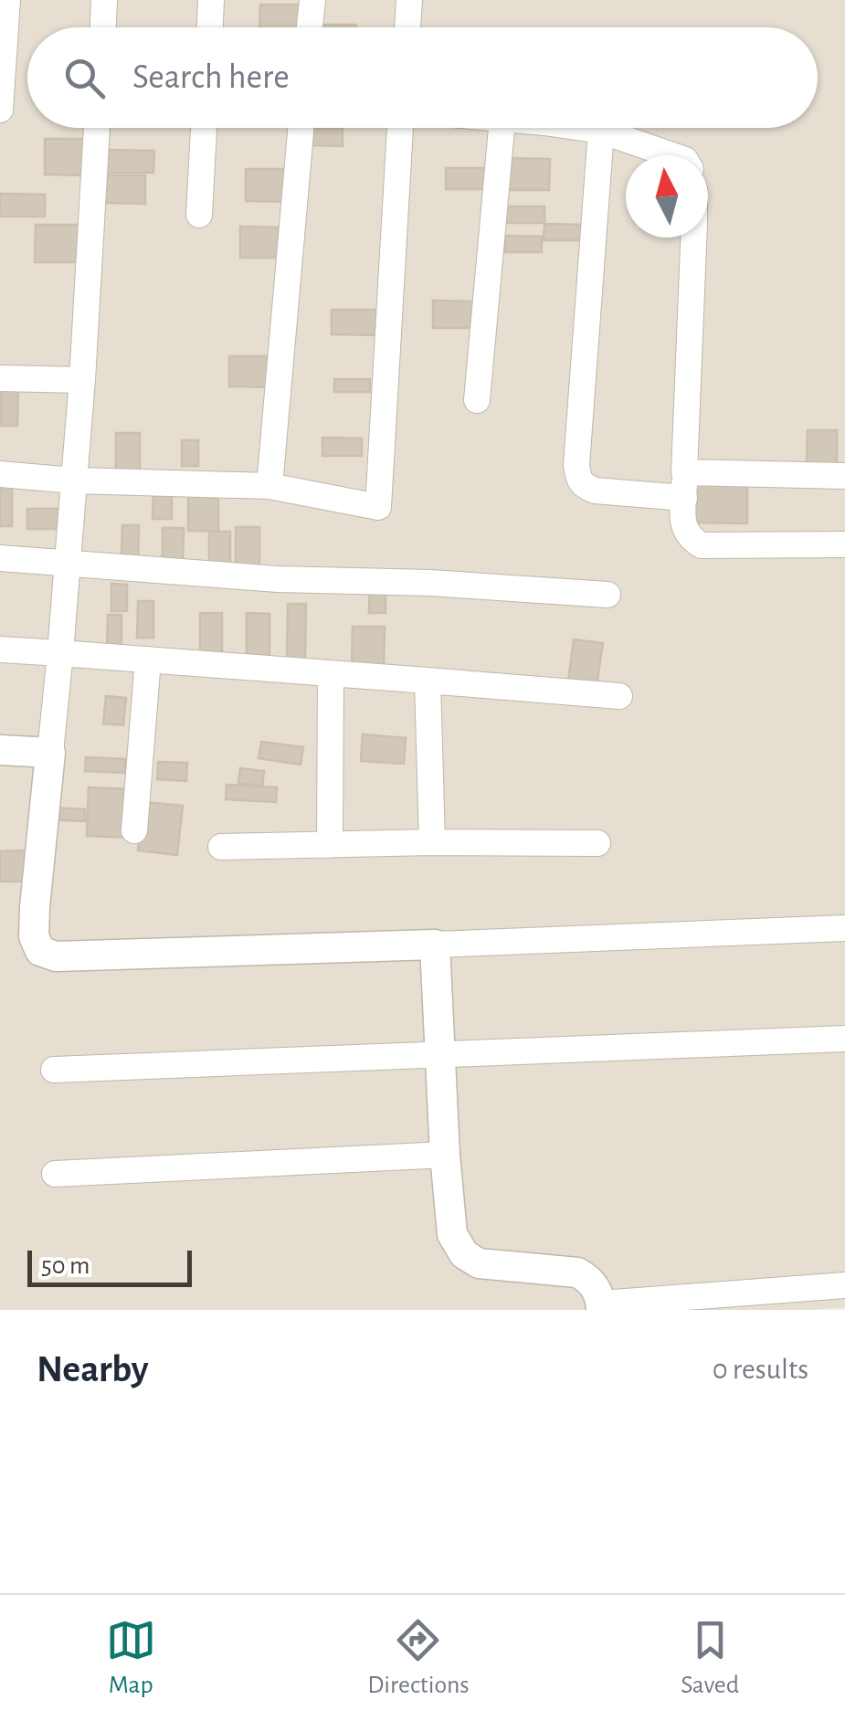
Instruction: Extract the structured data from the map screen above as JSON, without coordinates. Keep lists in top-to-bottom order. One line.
{"scale_bar":"50 m","north":"top","page":{"search":"Search here","scale":"50 m","heading":["Nearby","0 results"],"nav":["Map","Directions","Saved"]}}
